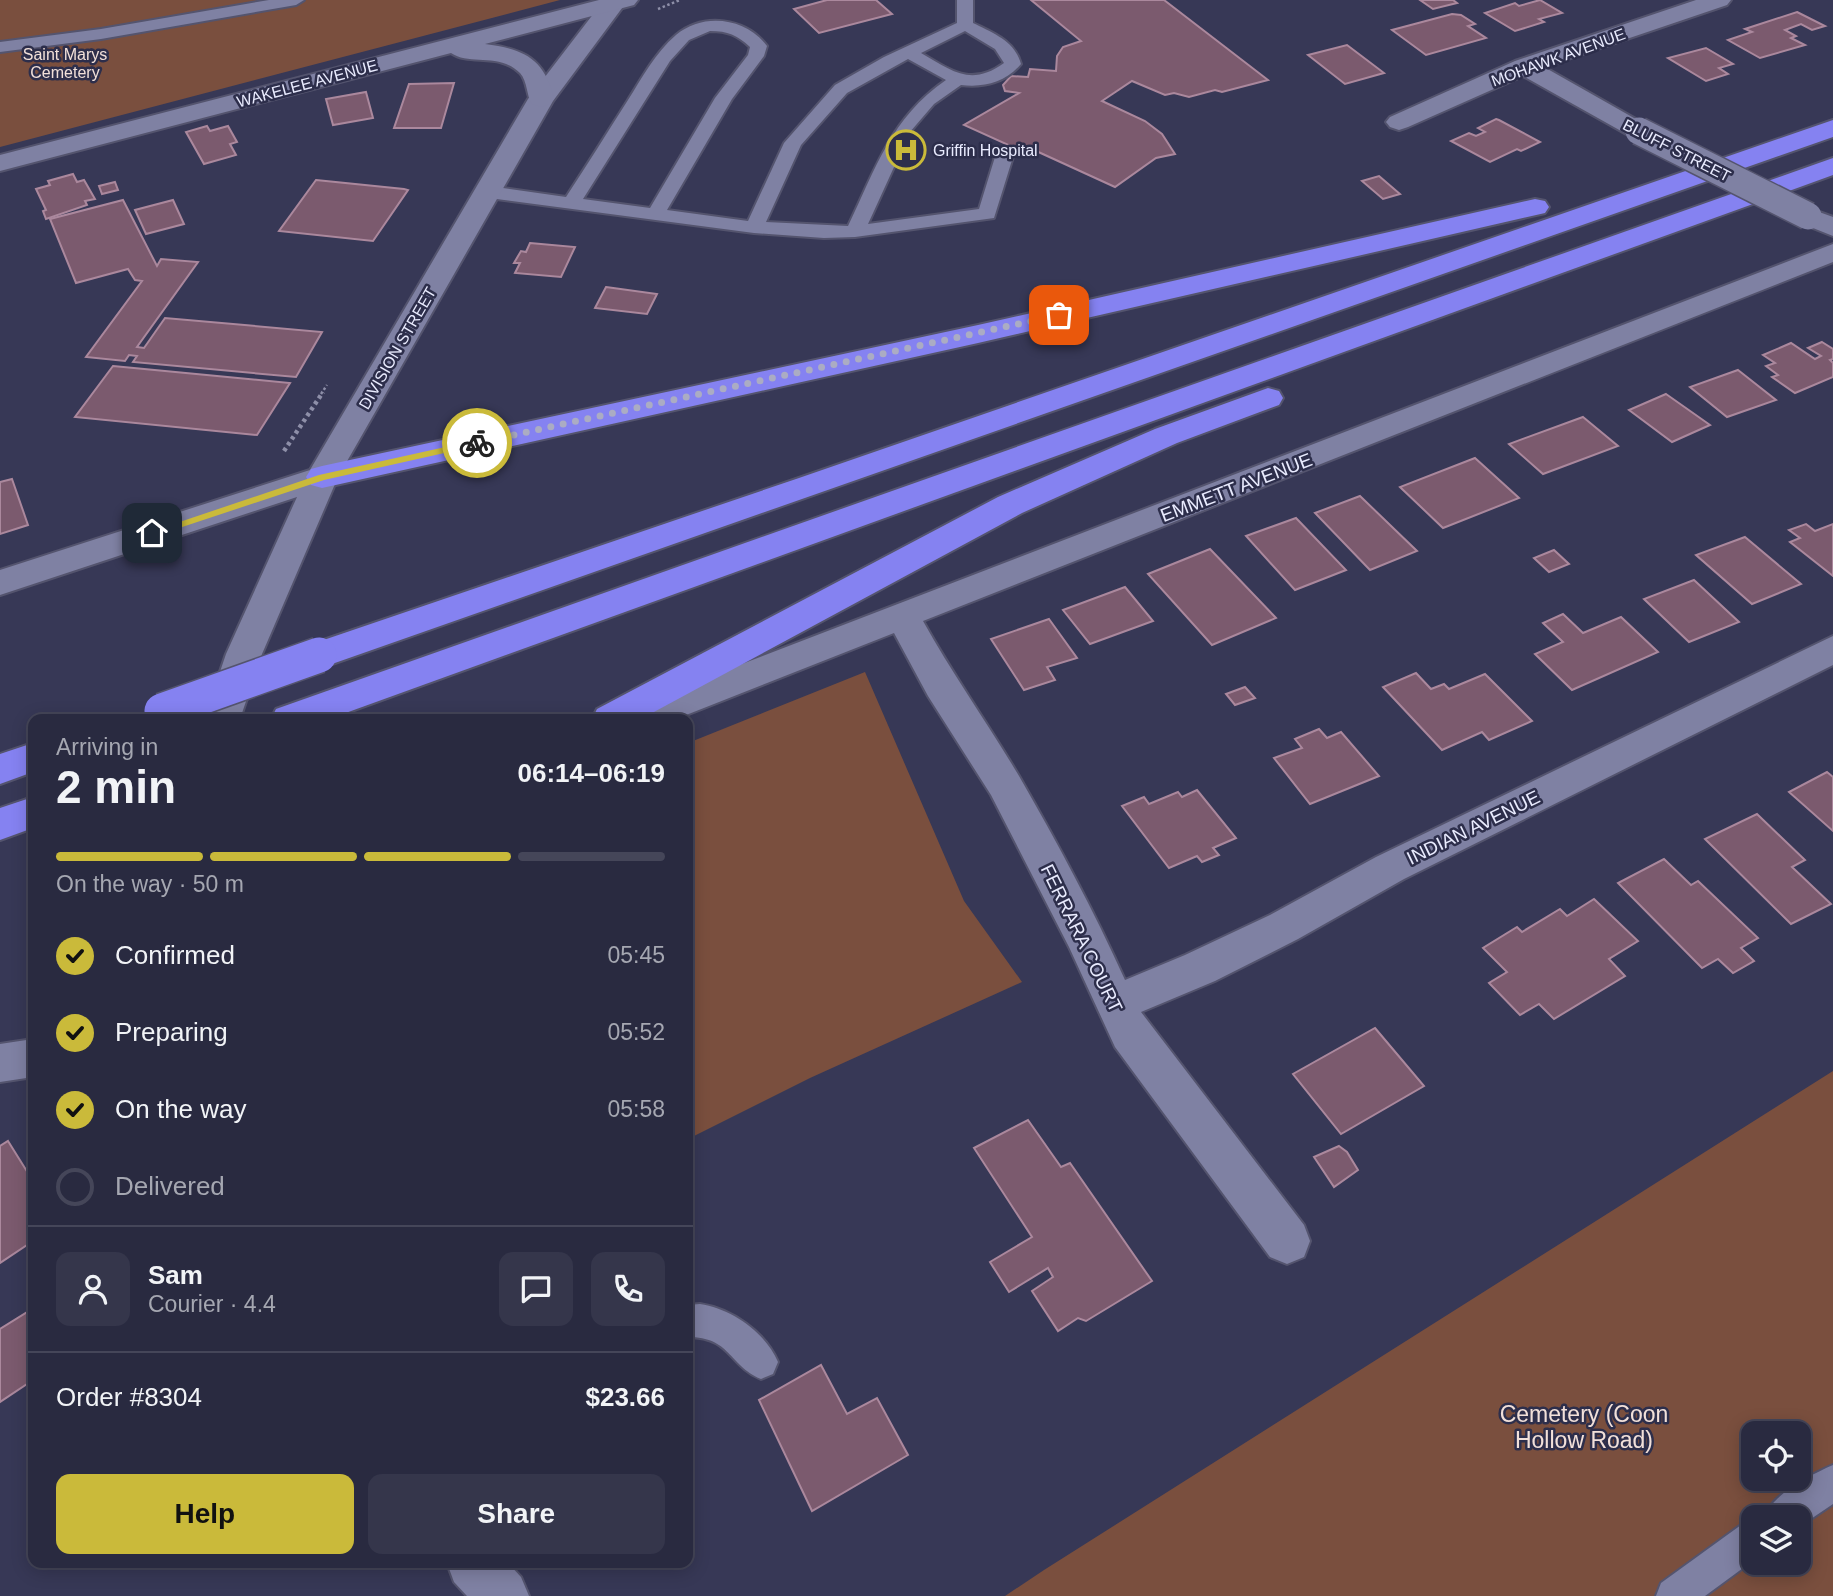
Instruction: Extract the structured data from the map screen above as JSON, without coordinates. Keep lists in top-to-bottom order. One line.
{"streets":{"street":["MOHAWK AVENUE","WAKELEE AVENUE","BLUFF STREET","DIVISION STREET","EMMETT AVENUE","INDIAN AVENUE","FERRARA COURT"]},"crossings":[["MOHAWK AVENUE","BLUFF STREET"],["WAKELEE AVENUE","DIVISION STREET"],["EMMETT AVENUE","FERRARA COURT"],["INDIAN AVENUE","FERRARA COURT"]],"parks":["Saint Marys Cemetery","Cemetery (Coon Hollow Road)"],"places":{"hospital":["Griffin Hospital"]},"page":{"heading":["2 min","Arriving in","06:14–06:19"],"panel":["Sam","Courier · 4.4","Order #8304","$23.66"],"bar":"On the way · 50 m","list":[["Confirmed","05:45"],["Preparing","05:52"],["On the way","05:58"],"Delivered"],"buttons":["Help","Share"]}}
